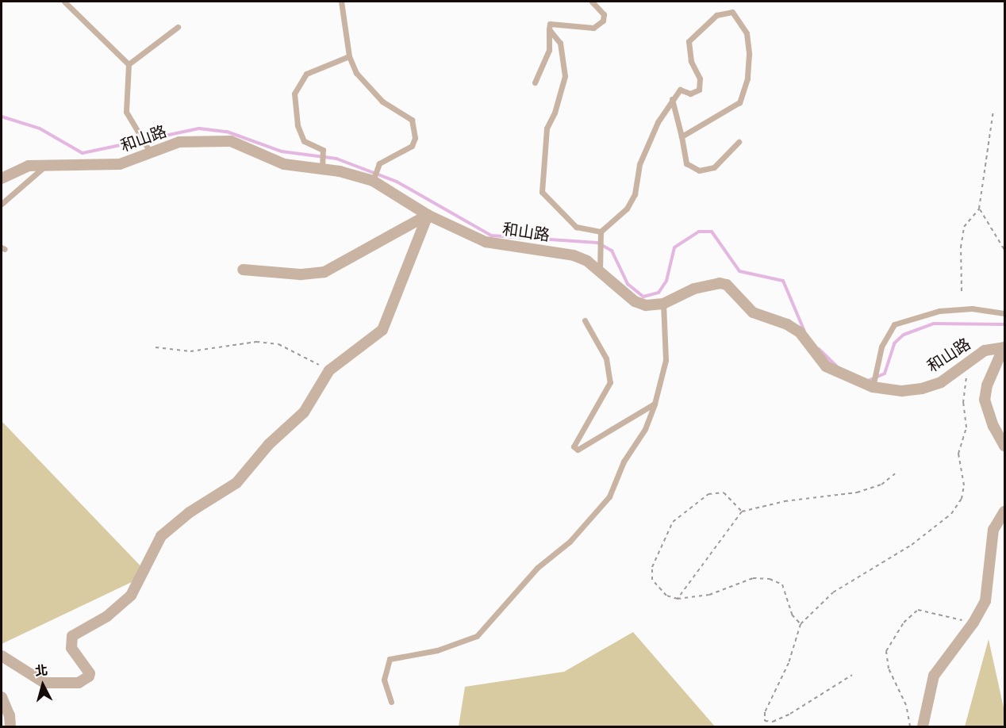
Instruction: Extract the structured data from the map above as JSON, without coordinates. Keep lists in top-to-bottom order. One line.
{"streets":{"street":["和山路"]},"north":"top"}
